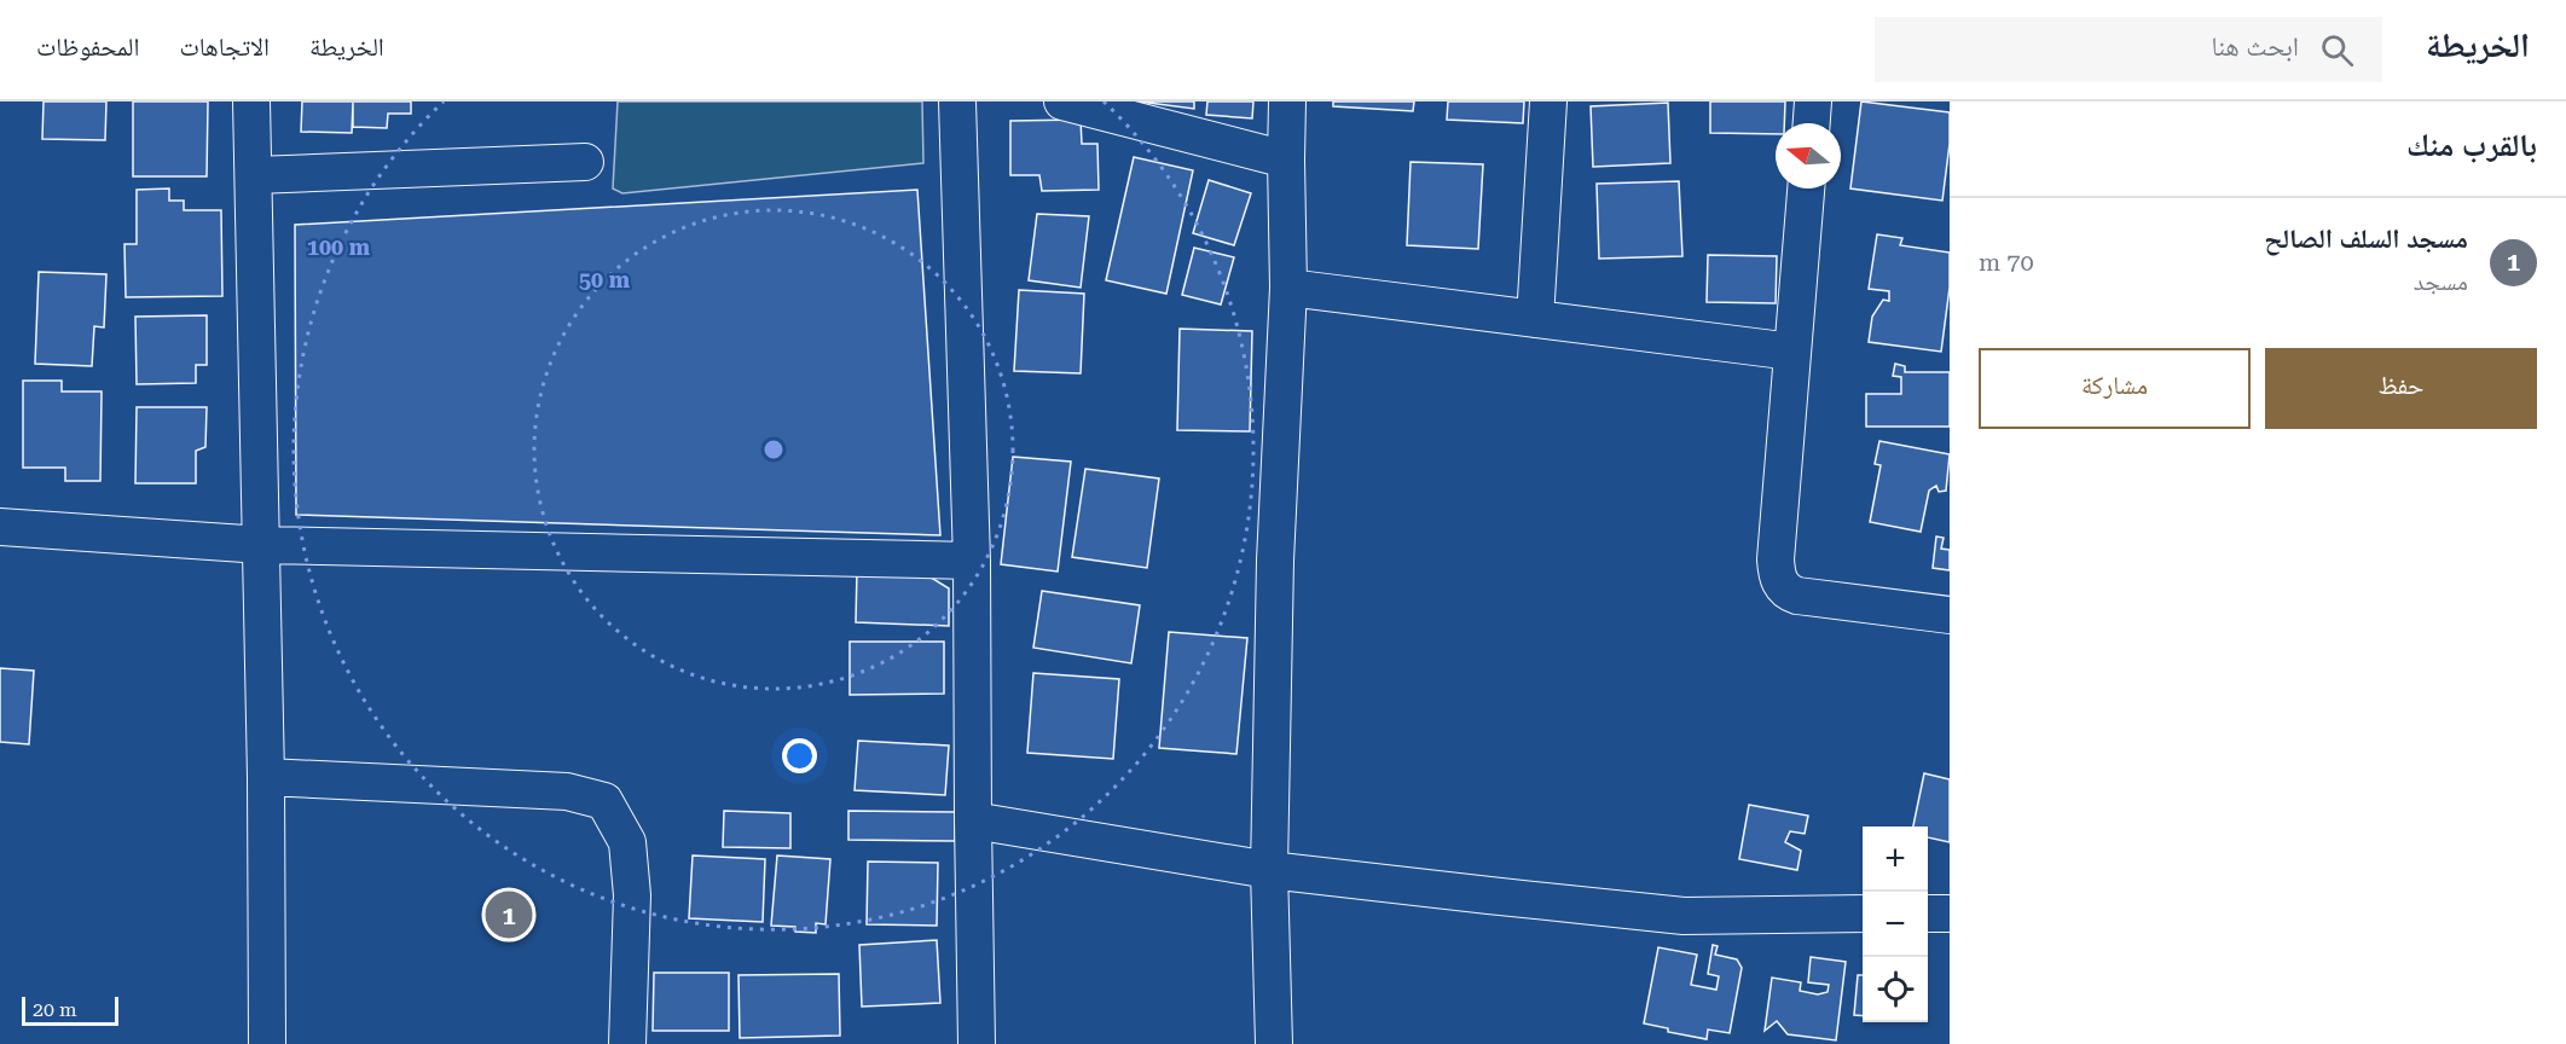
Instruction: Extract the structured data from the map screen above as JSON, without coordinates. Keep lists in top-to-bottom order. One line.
{"scale_bar":"20 m","north":"left","page":{"header":"الخريطة","search":"ابحث هنا","nav":["الخريطة","الاتجاهات","المحفوظات"],"heading":"بالقرب منك","list":[{"mark":"1","name":"مسجد السلف الصالح","note":"مسجد","value":"70 m"}],"buttons":["حفظ","مشاركة"],"map_buttons":["+","−"],"pins":"1","scale":"20 m"},"rings":["100 m","50 m"]}
